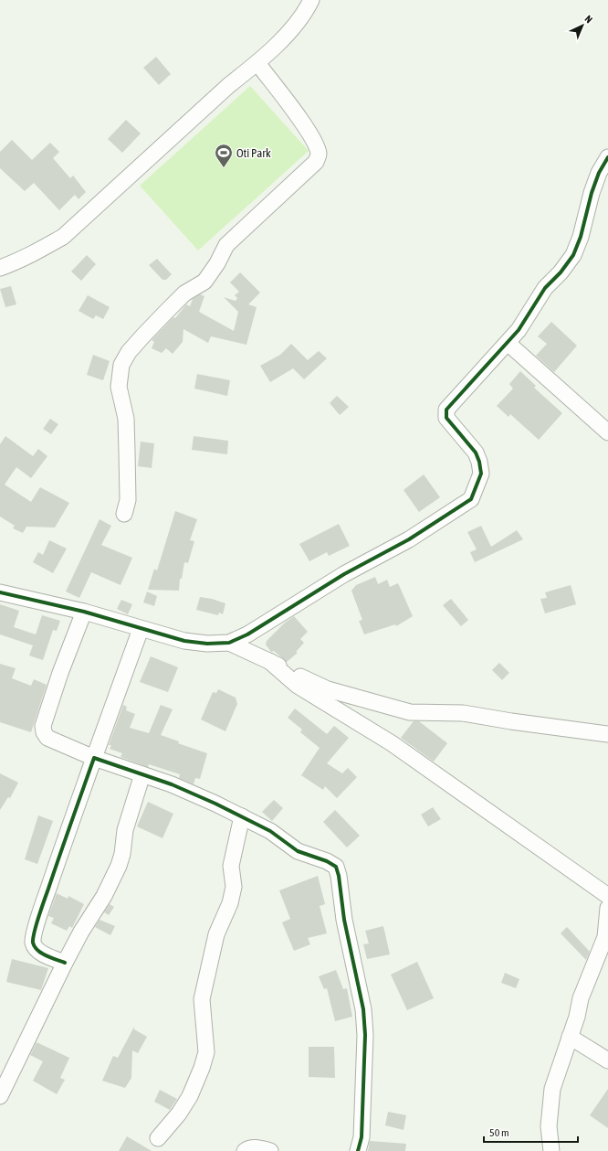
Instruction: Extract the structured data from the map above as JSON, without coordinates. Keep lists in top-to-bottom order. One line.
{"places":{"sports":["Oti Park"]},"scale_bar":"50 m","north":"top right"}
